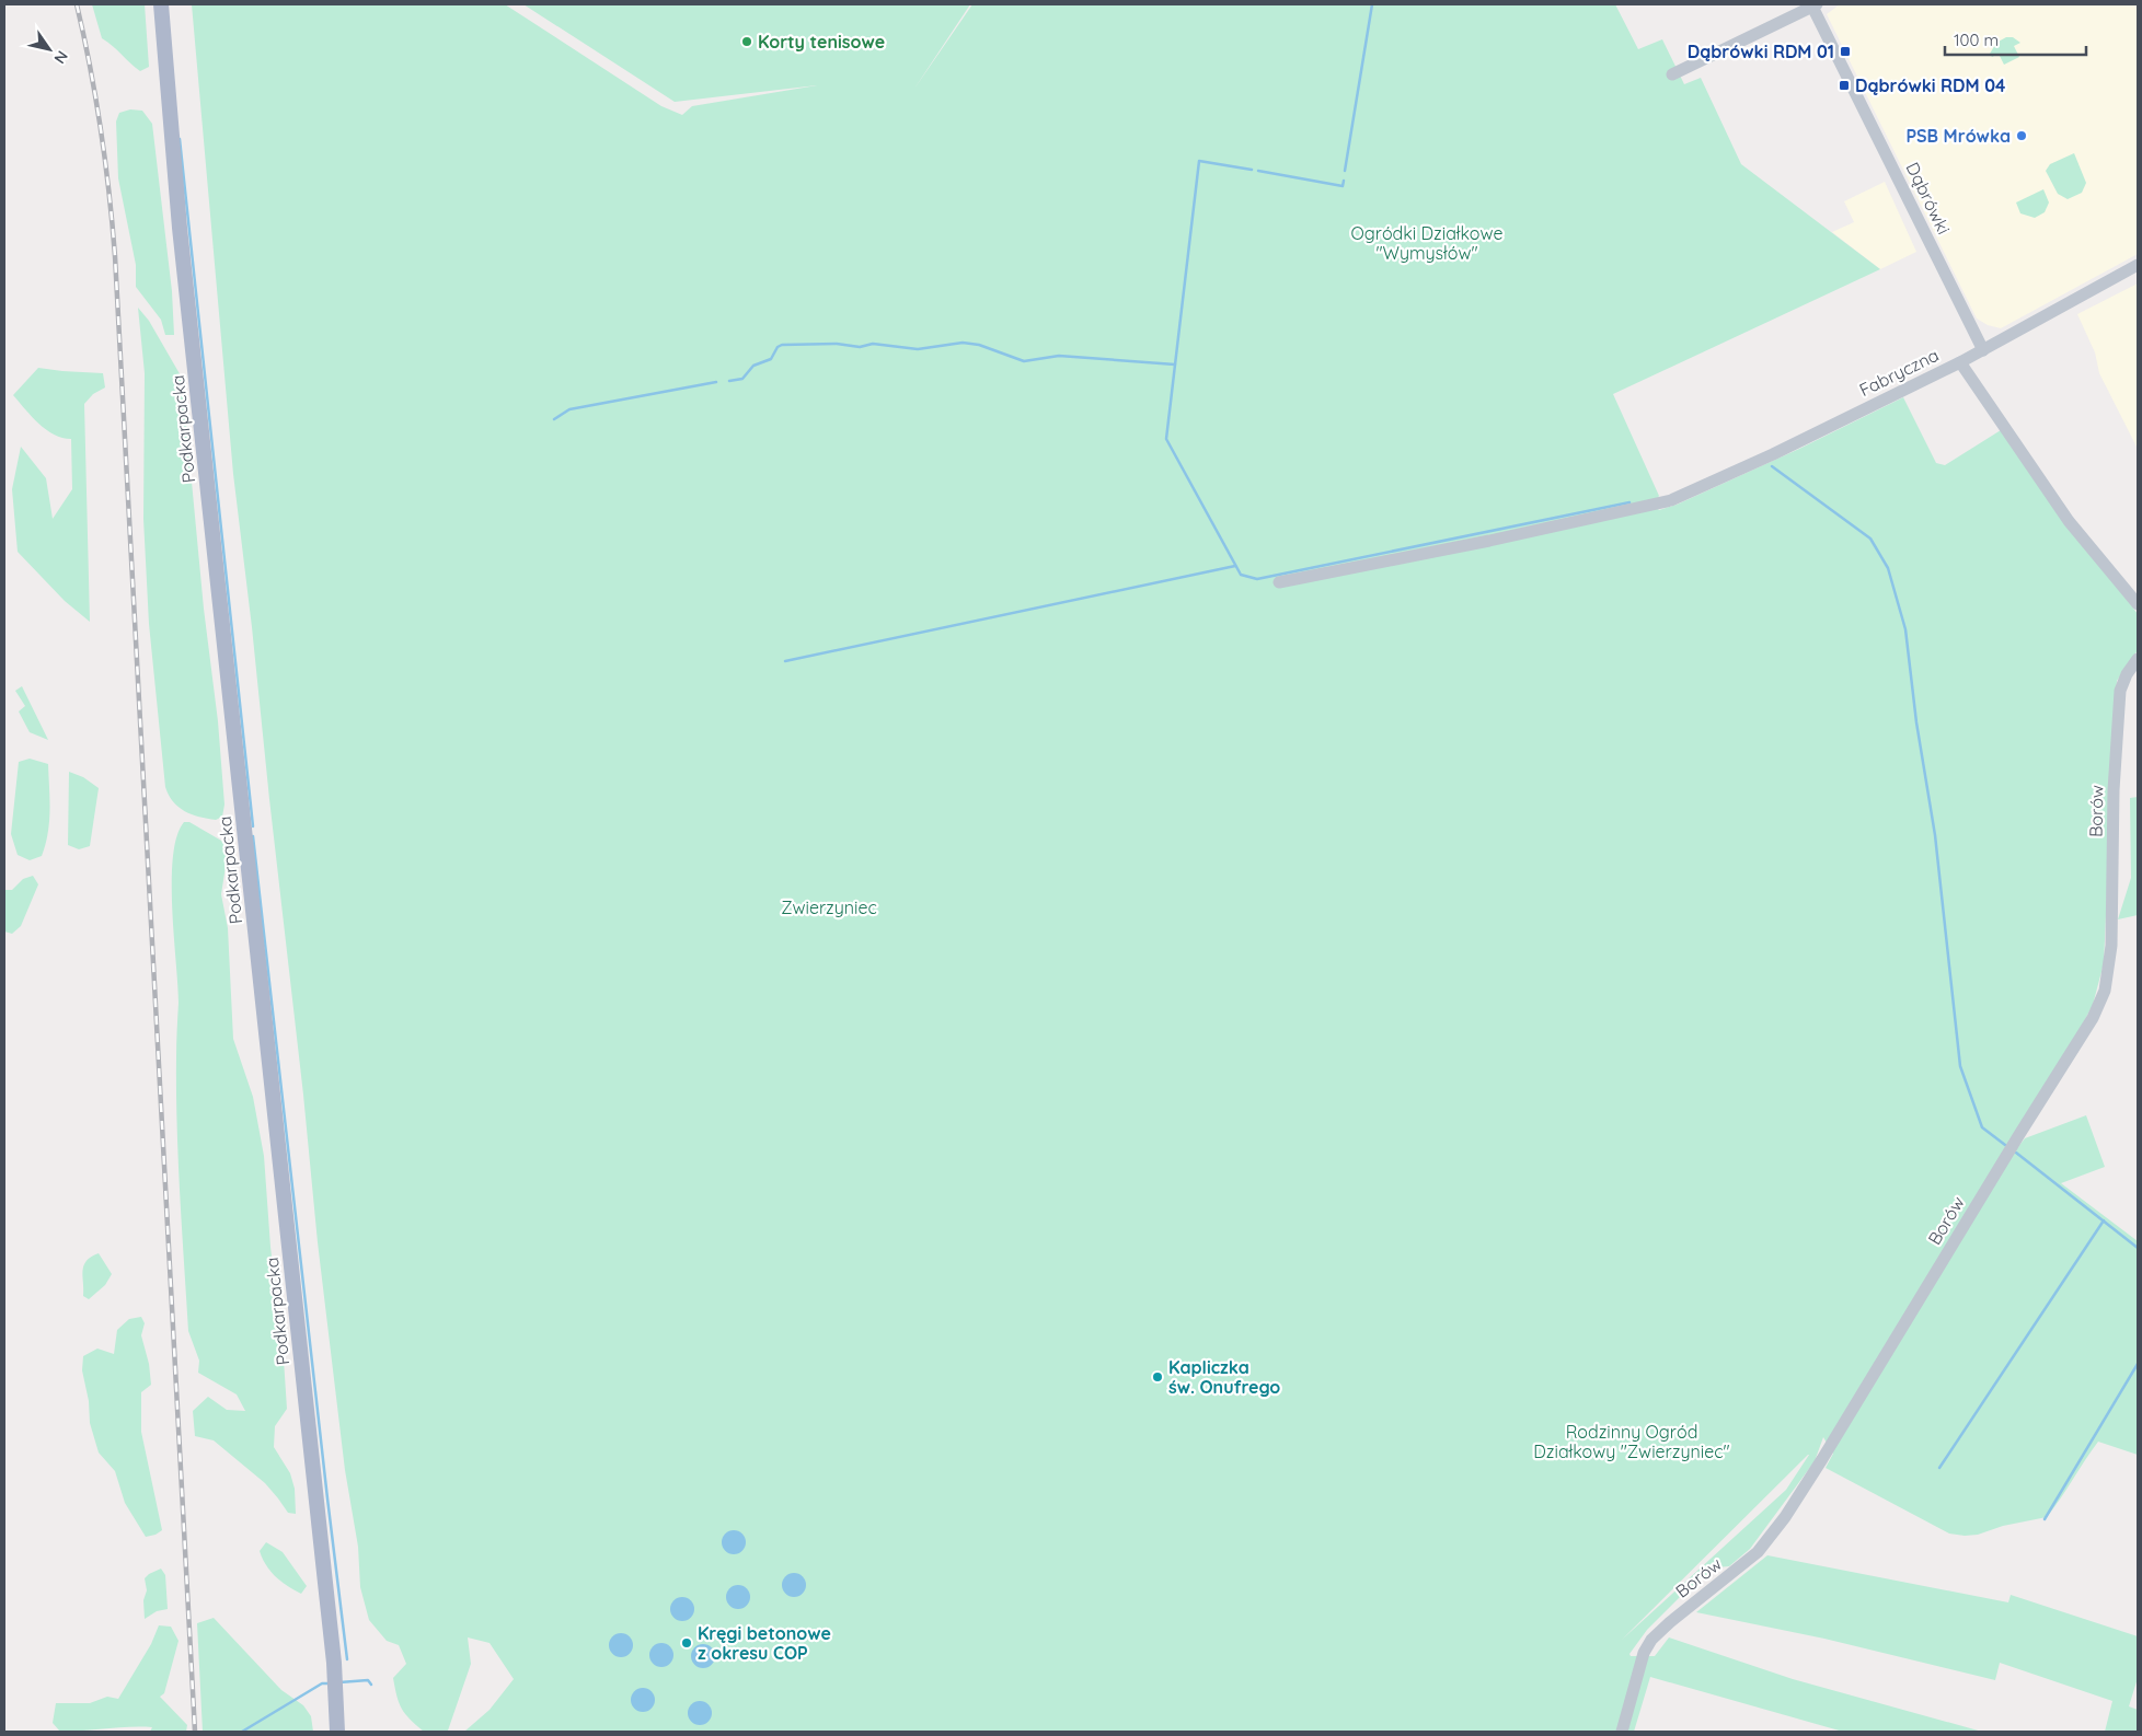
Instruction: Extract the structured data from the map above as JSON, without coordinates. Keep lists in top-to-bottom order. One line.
{"streets":{"main road":["Podkarpacka"],"street":["Dąbrówki","Fabryczna","Borów"]},"crossings":[["Dąbrówki","Fabryczna"]],"parks":["Ogródki Działkowe \"Wymysłów\"","Zwierzyniec","Rodzinny Ogród Działkowy \"Zwierzyniec\""],"places":{"other":["Korty tenisowe","PSB Mrówka","Kapliczka św. Onufrego","Kręgi betonowe z okresu COP"],"transit":["Dąbrówki RDM 01","Dąbrówki RDM 04"]},"scale_bar":"100 m","north":"bottom right"}
